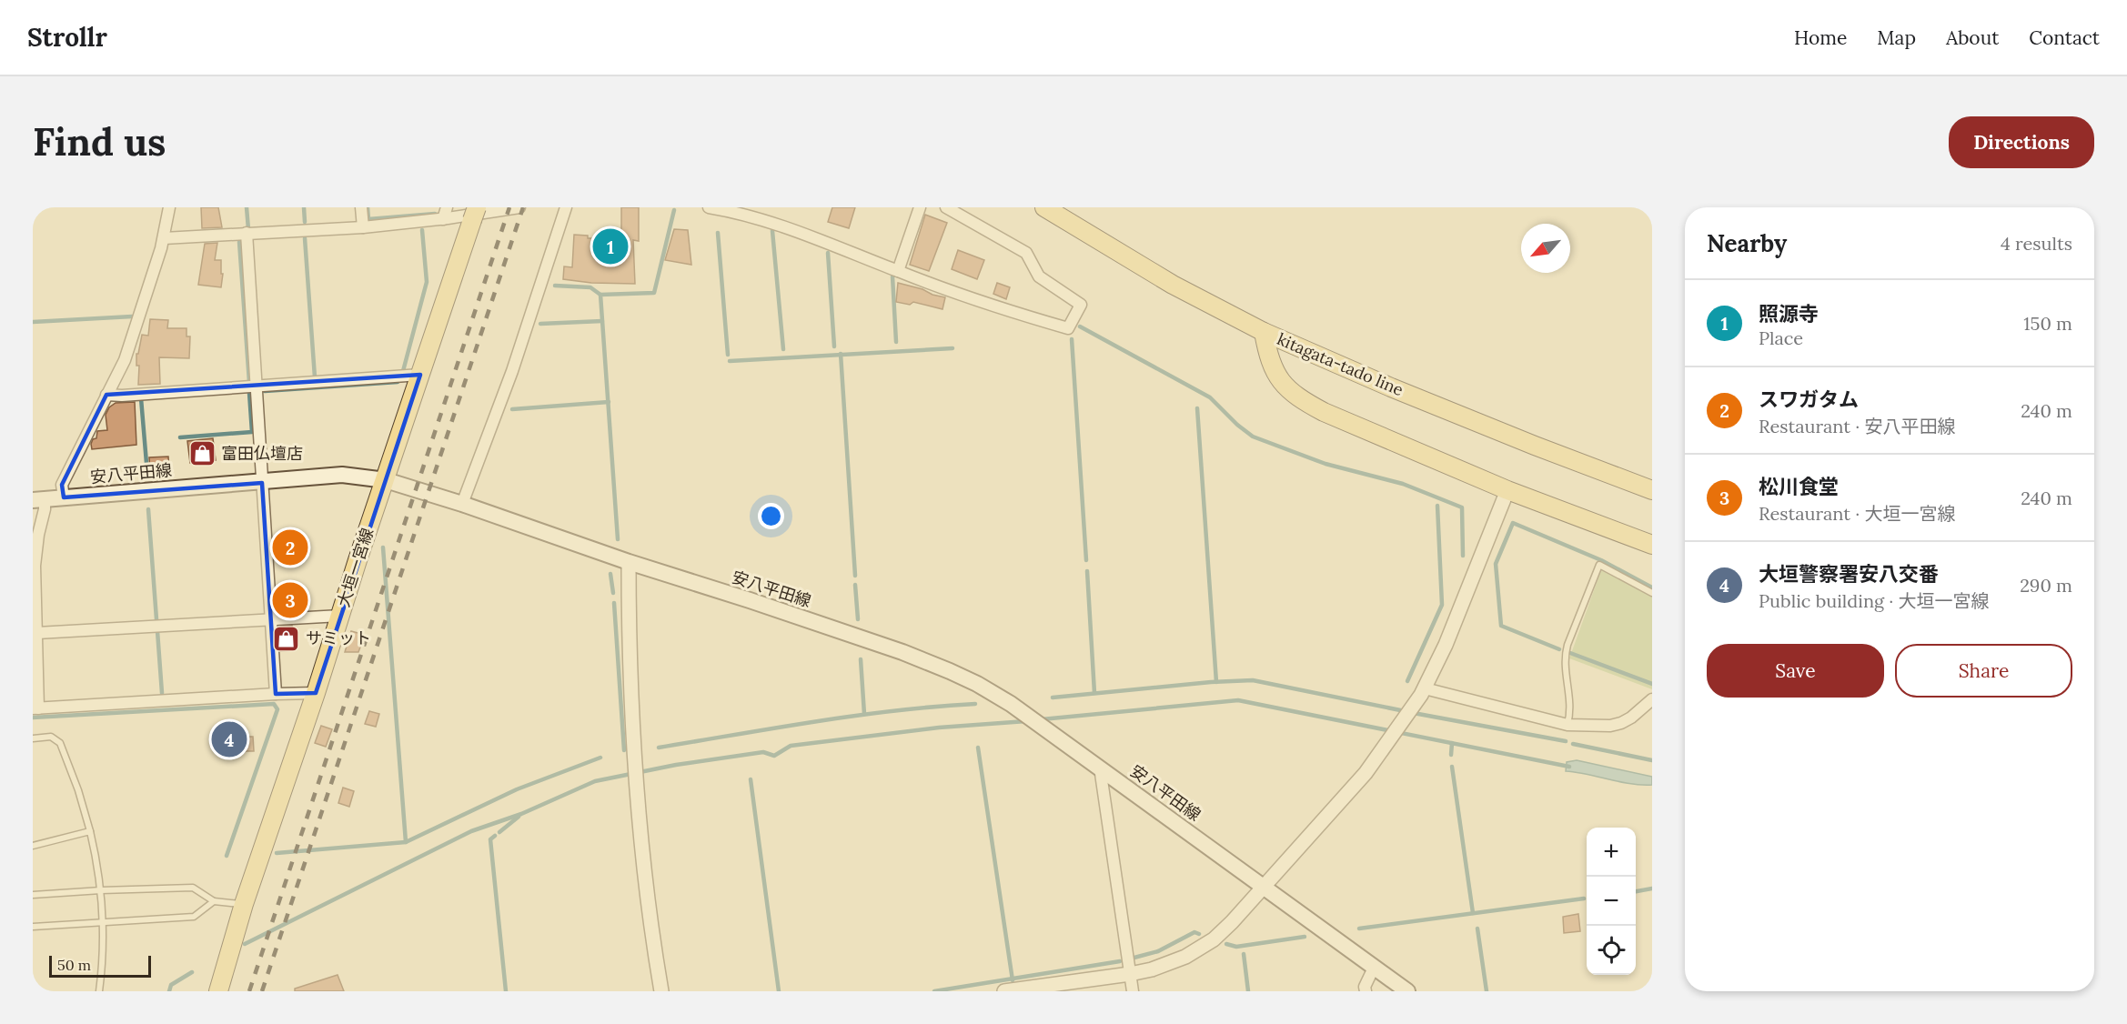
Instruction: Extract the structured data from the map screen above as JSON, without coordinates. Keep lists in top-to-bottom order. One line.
{"streets":{"main road":["kitagata-tado line","安八平田線","大垣一宮線"]},"crossings":[["安八平田線","大垣一宮線"]],"places":{"shop":["富田仏壇店","サミット"]},"scale_bar":"50 m","north":"bottom left","page":{"header":"Strollr","nav":["Home","Map","About","Contact"],"buttons":["Directions",["Save","Share"]],"title":"Find us","heading":["Nearby","4 results"],"pins":["1","2","3","4"],"list":[{"mark":"1","name":"照源寺","note":"Place","value":"150 m"},{"mark":"2","name":"スワガタム","note":"Restaurant · 安八平田線","value":"240 m"},{"mark":"3","name":"松川食堂","note":"Restaurant · 大垣一宮線","value":"240 m"},{"mark":"4","name":"大垣警察署安八交番","note":"Public building · 大垣一宮線","value":"290 m"}],"map_buttons":["+","−"],"scale":"50 m"}}
